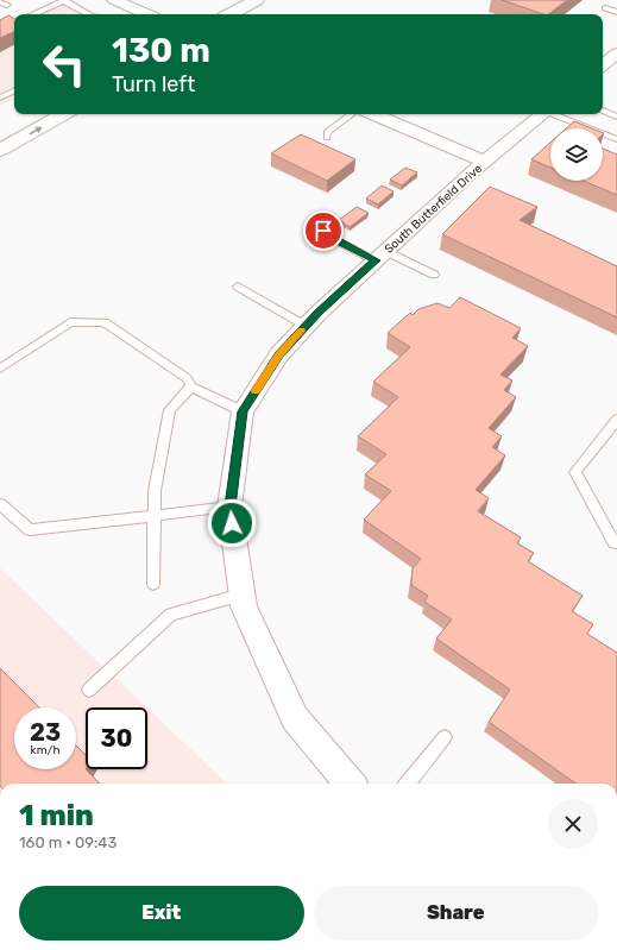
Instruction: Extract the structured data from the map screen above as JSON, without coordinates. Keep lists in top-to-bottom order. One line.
{"streets":{"street":["South Butterfield Drive"]},"page":{"turn":["130 m","Turn left"],"speed":"23 km/h","limit":"30","heading":["1 min","160 m · 09:43"],"buttons":["Exit","Share"]}}
